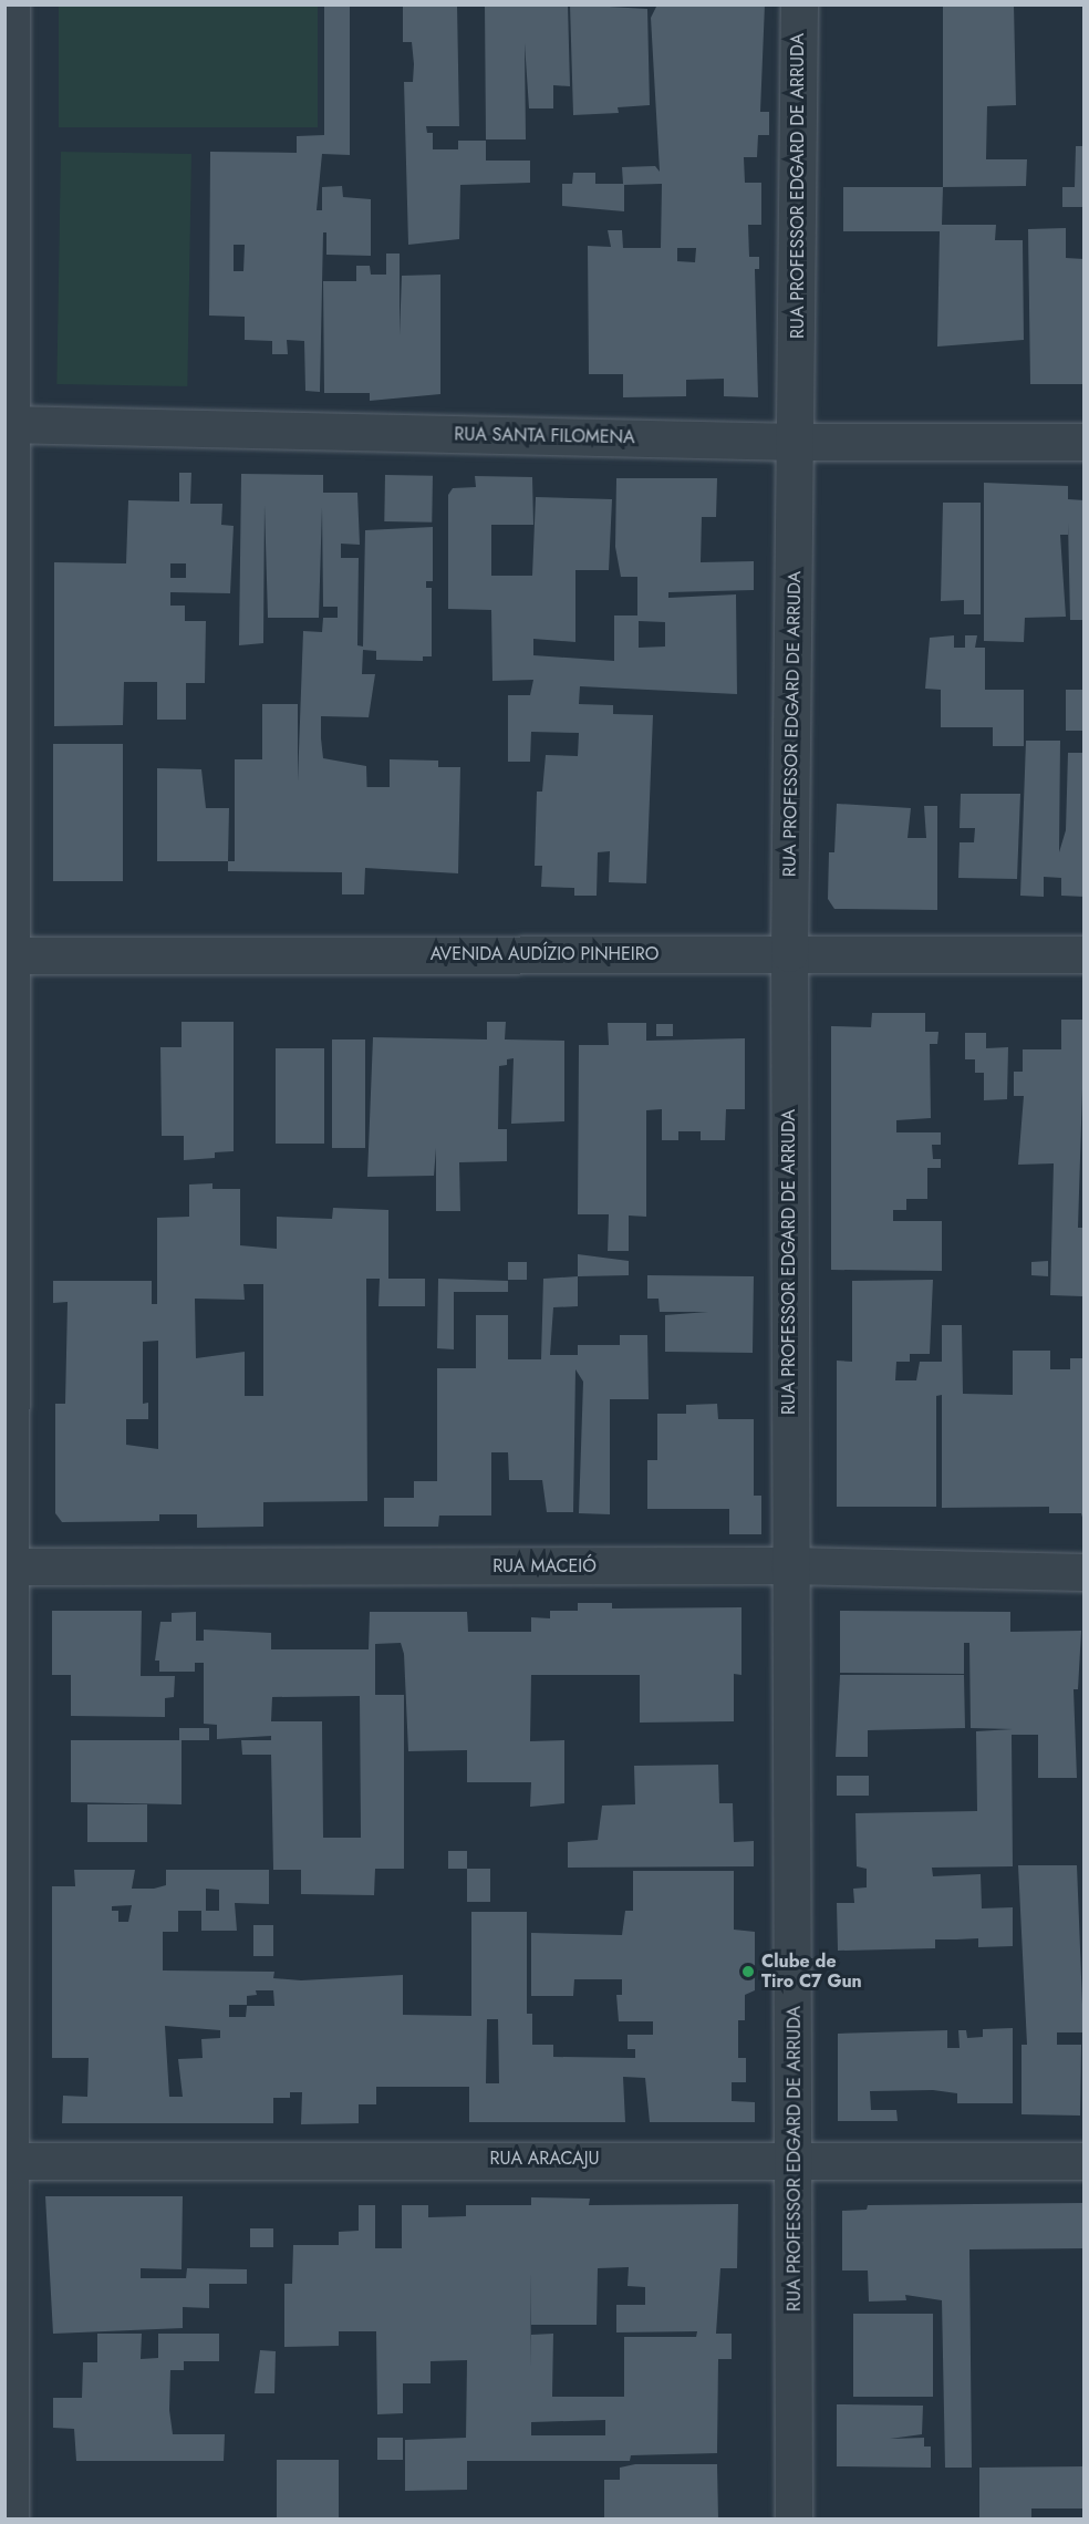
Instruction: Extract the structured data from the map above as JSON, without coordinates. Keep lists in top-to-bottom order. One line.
{"streets":{"street":["RUA PROFESSOR EDGARD DE ARRUDA","RUA SANTA FILOMENA","AVENIDA AUDÍZIO PINHEIRO","RUA MACEIÓ","RUA ARACAJU"]},"crossings":[["RUA PROFESSOR EDGARD DE ARRUDA","RUA SANTA FILOMENA"],["RUA PROFESSOR EDGARD DE ARRUDA","AVENIDA AUDÍZIO PINHEIRO"],["RUA PROFESSOR EDGARD DE ARRUDA","RUA MACEIÓ"],["RUA PROFESSOR EDGARD DE ARRUDA","RUA ARACAJU"]],"places":["Clube de Tiro C7 Gun"]}
